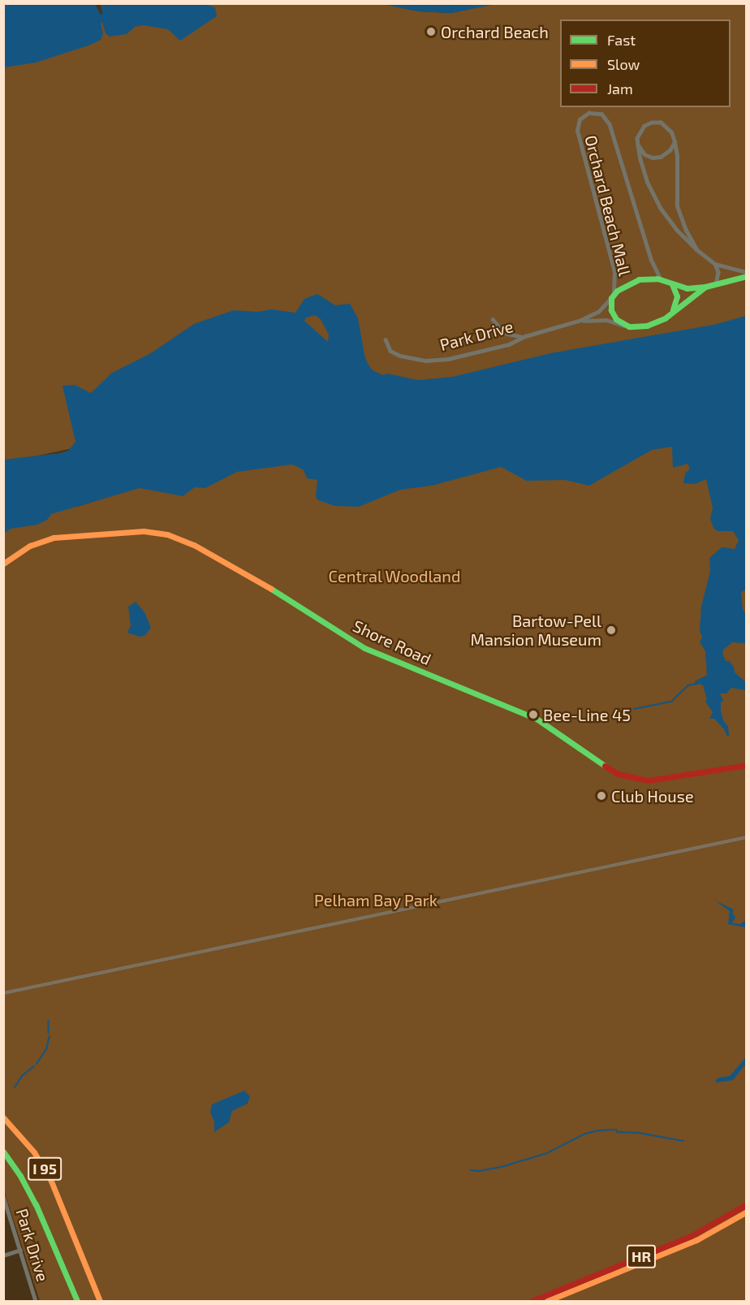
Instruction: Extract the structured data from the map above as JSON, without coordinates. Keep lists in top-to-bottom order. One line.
{"streets":{"main road":["Park Drive","Shore Road","I 95","HR"],"street":["Orchard Beach Mall"]},"crossings":[["Orchard Beach Mall","Park Drive"]],"parks":["Central Woodland","Pelham Bay Park"],"places":["Orchard Beach","Bartow-Pell Mansion Museum","Bee-Line 45","Club House"],"legend":["Fast","Slow","Jam"]}
